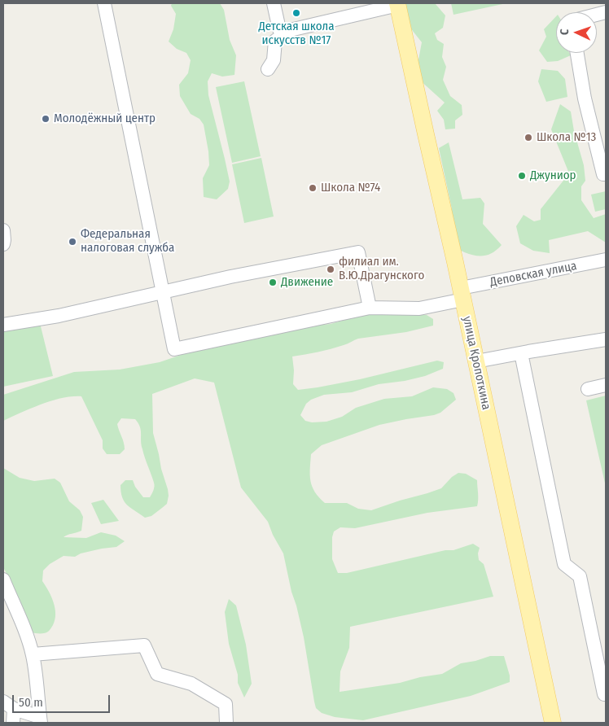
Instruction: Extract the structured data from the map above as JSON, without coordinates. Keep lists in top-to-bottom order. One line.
{"streets":{"main road":["улица Кропоткина"],"street":["Деповская улица"]},"crossings":[["Деповская улица","улица Кропоткина"]],"places":["Детская школа искусств №17","Молодёжный центр","Школа №13","Джуниор","Школа №74","Федеральная налоговая служба","филиал им. В.Ю.Драгунского","Движение"],"scale_bar":"50 m","north":"left"}
